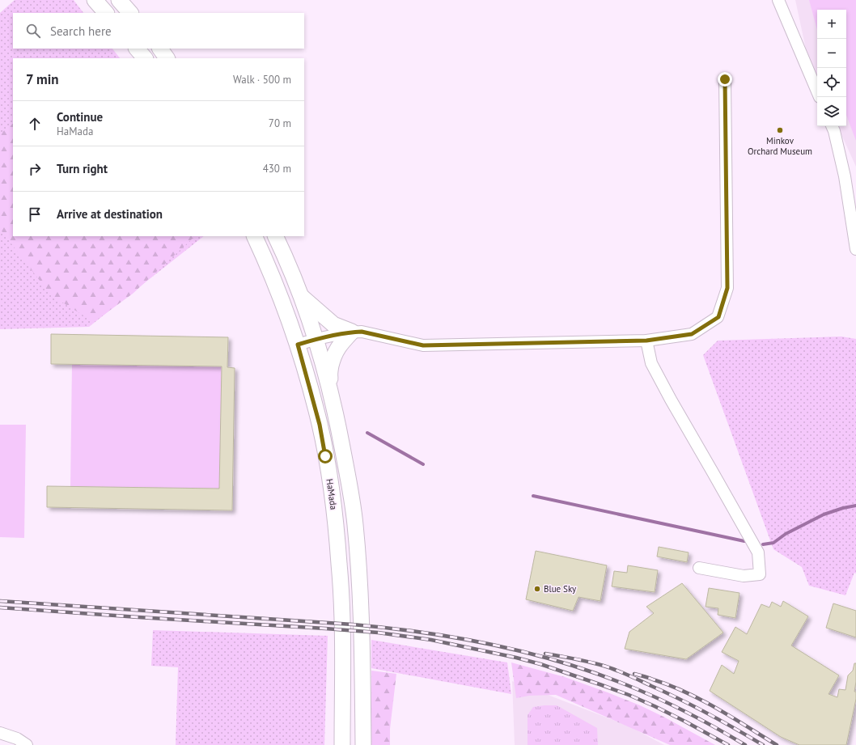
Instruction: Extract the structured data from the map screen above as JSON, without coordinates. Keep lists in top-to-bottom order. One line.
{"streets":{"main road":["HaMada"]},"places":["Minkov Orchard Museum","Blue Sky"],"page":{"map_buttons":["+","−"],"search":"Search here","heading":["7 min","Walk · 500 m"],"list":[["Continue","HaMada","70 m"],["Turn right","430 m"],"Arrive at destination"]}}
